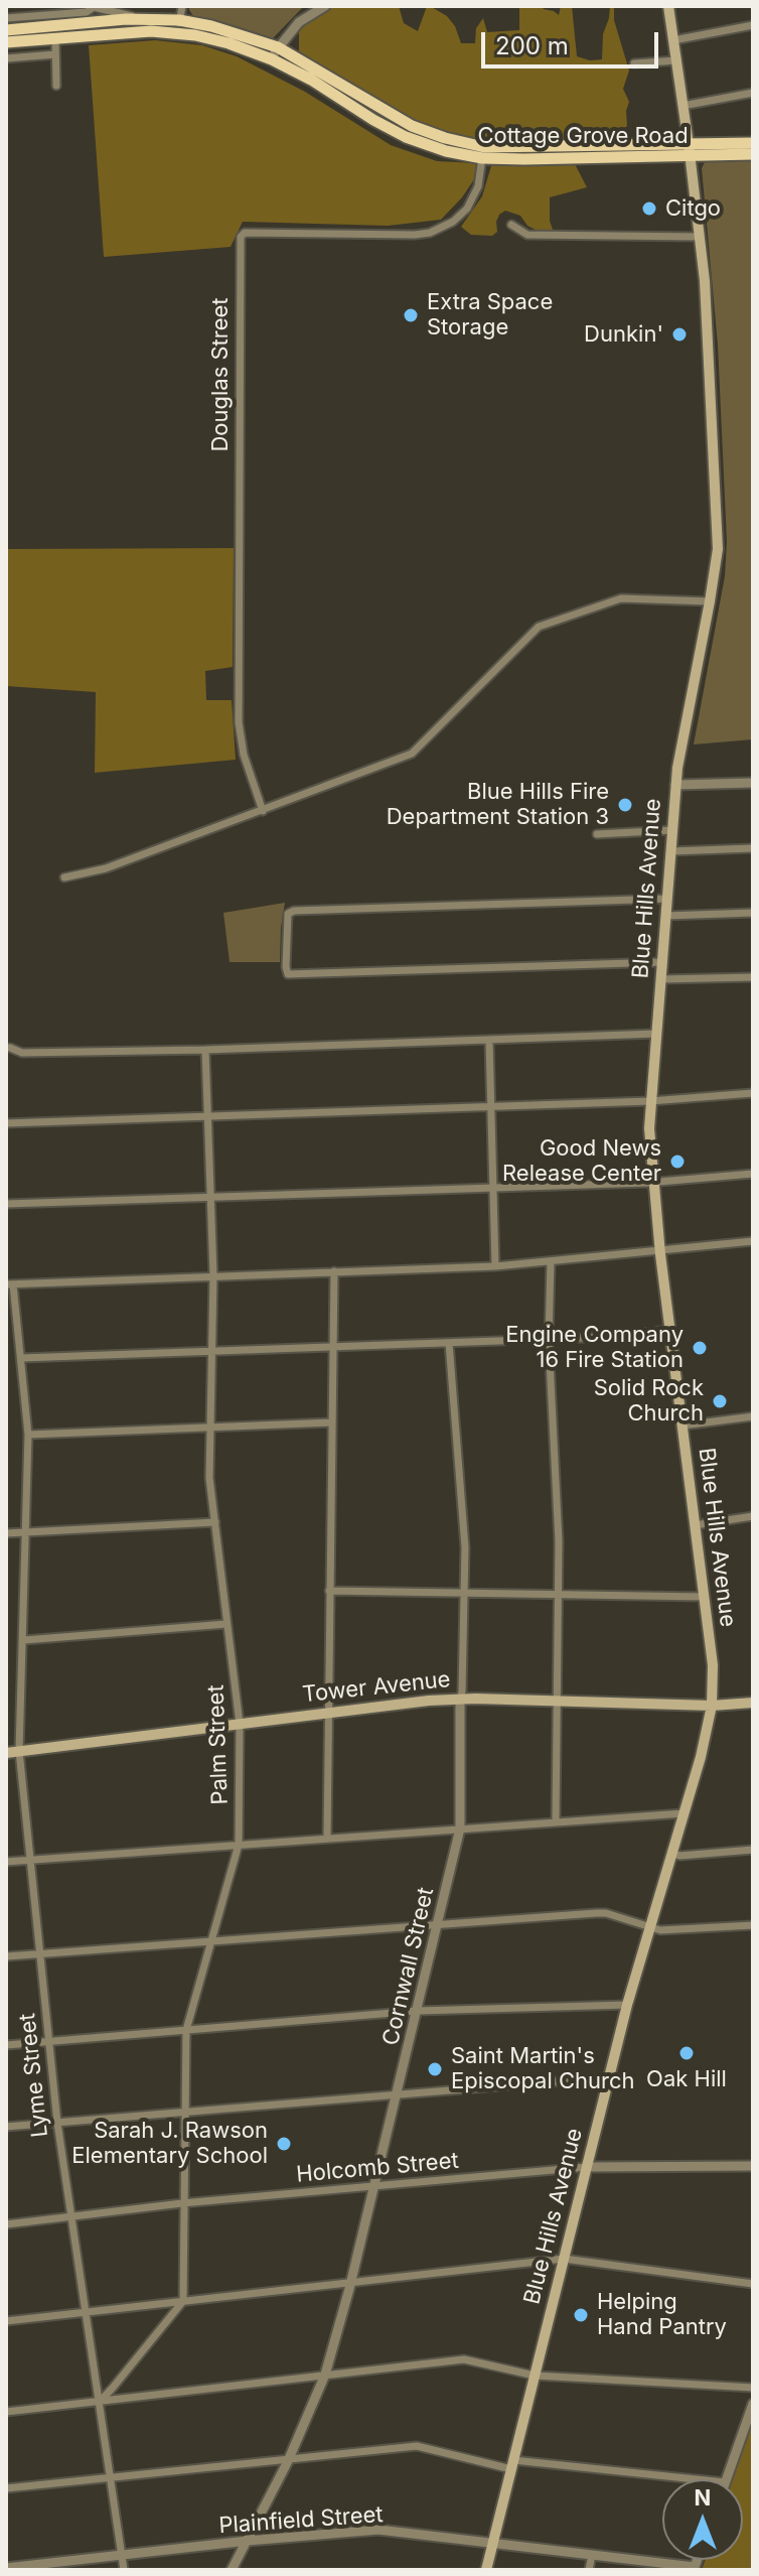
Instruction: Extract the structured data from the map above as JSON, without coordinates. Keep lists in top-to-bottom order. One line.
{"streets":{"main road":["Cottage Grove Road","Blue Hills Avenue","Tower Avenue"],"street":["Douglas Street","Palm Street","Cornwall Street","Lyme Street","Holcomb Street","Plainfield Street"]},"crossings":[["Cottage Grove Road","Douglas Street"],["Cottage Grove Road","Blue Hills Avenue"],["Blue Hills Avenue","Tower Avenue"],["Blue Hills Avenue","Holcomb Street"],["Blue Hills Avenue","Plainfield Street"],["Tower Avenue","Palm Street"],["Tower Avenue","Cornwall Street"],["Tower Avenue","Lyme Street"],["Palm Street","Holcomb Street"],["Cornwall Street","Holcomb Street"],["Cornwall Street","Plainfield Street"],["Lyme Street","Holcomb Street"],["Lyme Street","Plainfield Street"]],"places":["Citgo","Extra Space Storage","Dunkin'","Blue Hills Fire Department Station 3","Good News Release Center","Engine Company 16 Fire Station","Solid Rock Church","Oak Hill","Saint Martin's Episcopal Church","Sarah J. Rawson Elementary School","Helping Hand Pantry"],"scale_bar":"200 m","north":"top"}
